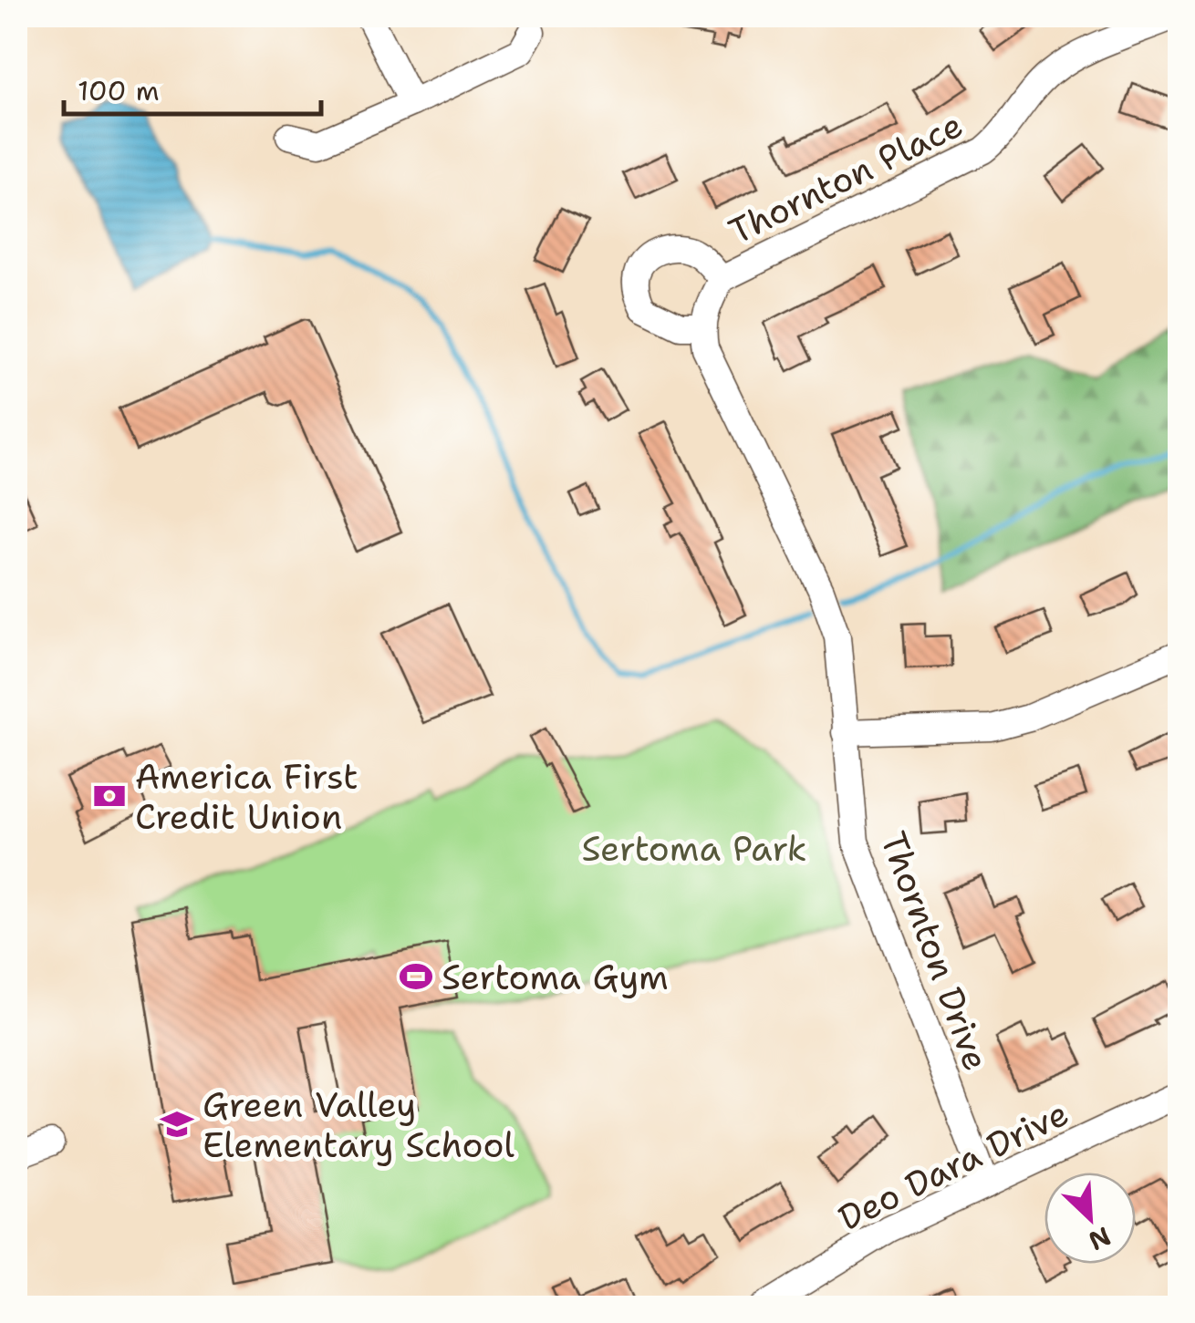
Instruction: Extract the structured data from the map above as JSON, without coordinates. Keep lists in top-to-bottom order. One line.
{"streets":{"street":["Thornton Place","Thornton Drive","Deo Dara Drive"]},"crossings":[["Thornton Place","Thornton Drive"],["Thornton Drive","Deo Dara Drive"]],"parks":["Sertoma Park"],"places":{"bank":["America First Credit Union"],"sports":["Sertoma Gym"],"school or university":["Green Valley Elementary School"]},"scale_bar":"100 m","north":"bottom right"}
